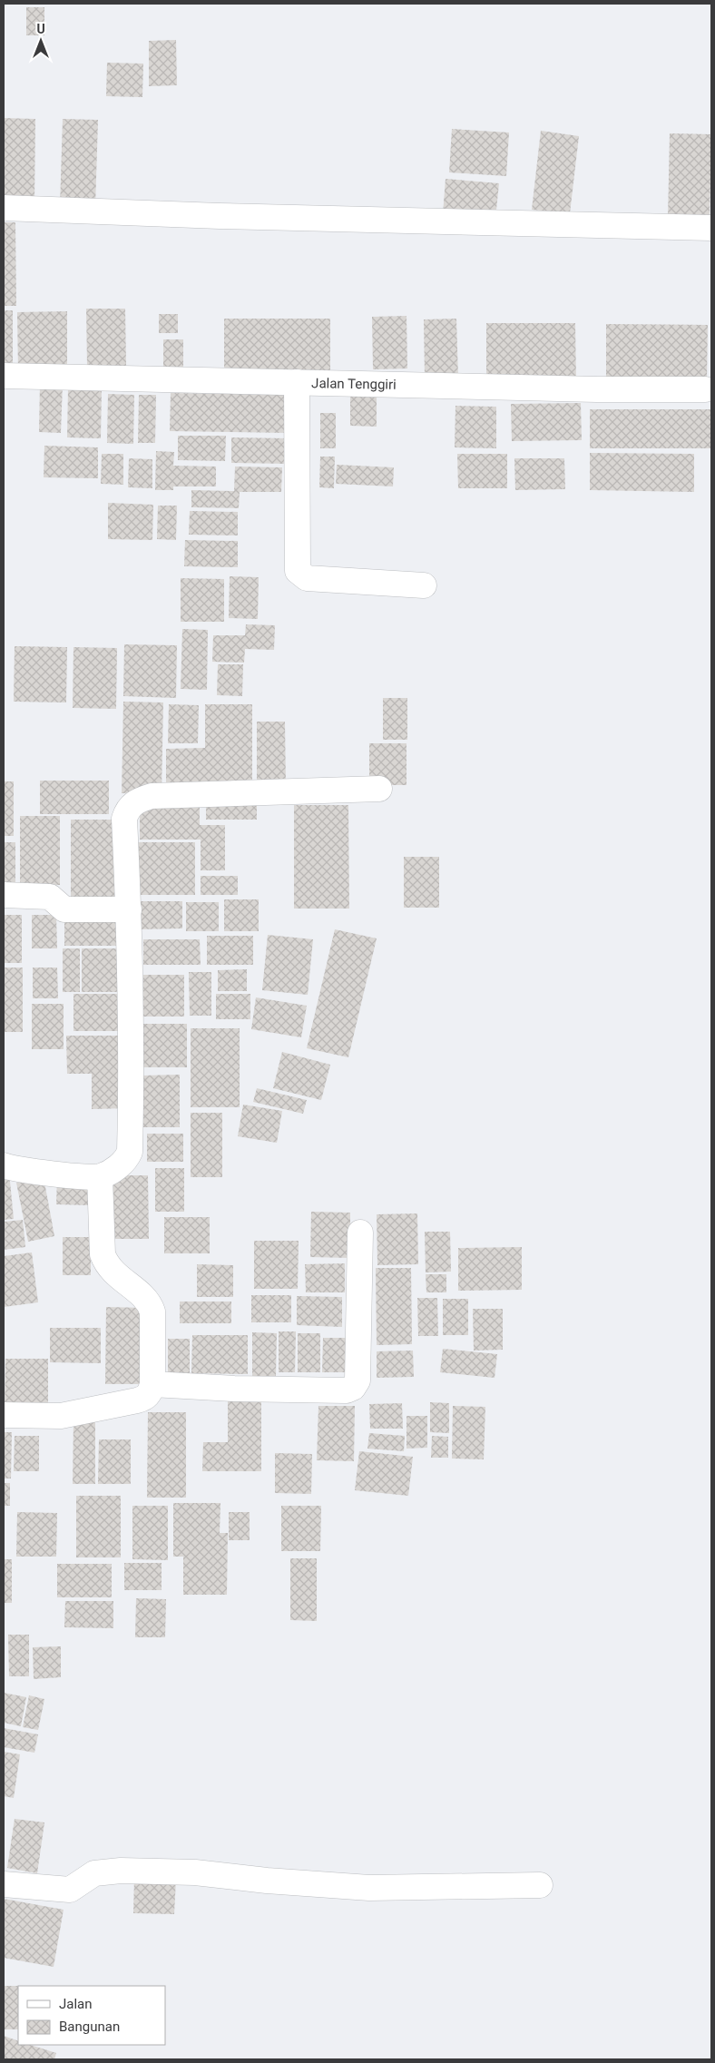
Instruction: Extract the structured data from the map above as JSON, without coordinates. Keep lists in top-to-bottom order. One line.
{"streets":{"street":["Jalan Tenggiri"]},"legend":["Jalan","Bangunan"],"north":"top"}
